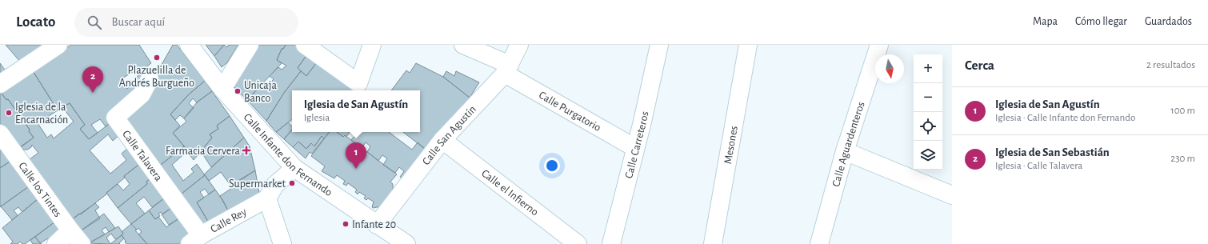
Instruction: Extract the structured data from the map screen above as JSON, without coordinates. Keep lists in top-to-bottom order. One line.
{"streets":{"street":["Calle Purgatorio","Calle San Agustín","Mesones","Calle Aguardenteros","Calle Carreteros","Calle Infante don Fernando","Calle Talavera","Calle los Tintes","Calle el Infierno","Calle Rey"]},"crossings":[["Calle Purgatorio","Calle San Agustín"],["Calle Purgatorio","Calle Carreteros"],["Calle San Agustín","Calle Infante don Fernando"],["Calle San Agustín","Calle el Infierno"],["Calle Talavera","Calle Rey"]],"places":{"other":["Plazuelilla de Andrés Burgueño","Unicaja Banco","Iglesia de la Encarnación","Supermarket","Infante 20"],"health":["Farmacia Cervera"]},"north":"bottom","page":{"header":"Locato","search":"Buscar aquí","nav":["Mapa","Cómo llegar","Guardados"],"heading":["Cerca","2 resultados"],"map_buttons":["+","−"],"pins":["2","1"],"list":[{"mark":"1","name":"Iglesia de San Agustín","note":"Iglesia · Calle Infante don Fernando","value":"100 m"},{"mark":"2","name":"Iglesia de San Sebastián","note":"Iglesia · Calle Talavera","value":"230 m"}],"popup":["Iglesia de San Agustín","Iglesia"]}}
